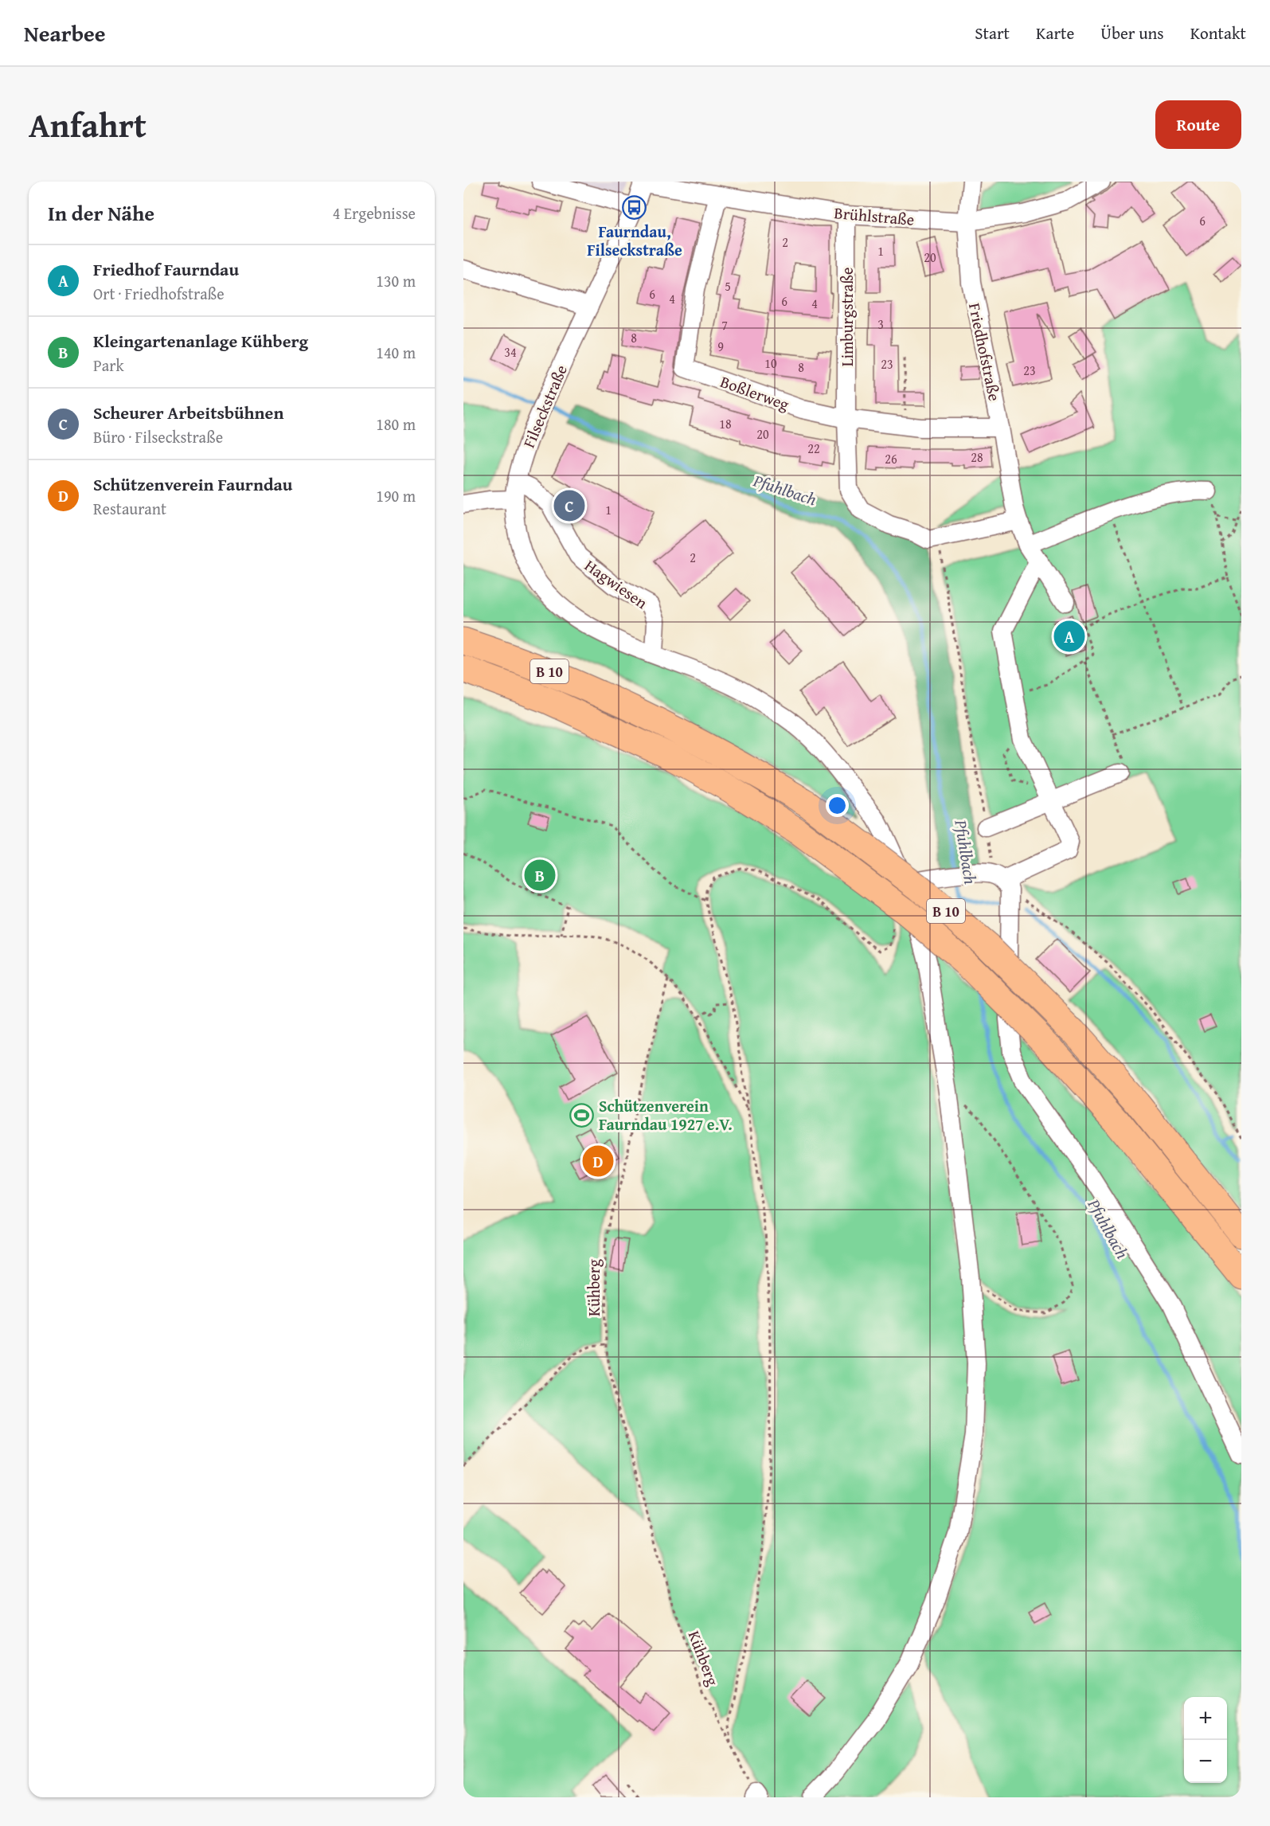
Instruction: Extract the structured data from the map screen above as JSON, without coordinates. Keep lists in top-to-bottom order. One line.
{"streets":{"highway":["B 10"],"street":["Brühlstraße","Limburgstraße","Friedhofstraße","Boßlerweg","Filseckstraße","Hagwiesen"],"path":["Kühberg"]},"crossings":[["Brühlstraße","Limburgstraße"],["Brühlstraße","Friedhofstraße"],["Brühlstraße","Boßlerweg"],["Brühlstraße","Filseckstraße"],["Limburgstraße","Boßlerweg"],["Friedhofstraße","Boßlerweg"],["Filseckstraße","Hagwiesen"]],"water":["Pfuhlbach"],"places":{"bus stop":["Faurndau, Filseckstraße"],"sports":["Schützenverein Faurndau 1927 e.V."]},"house_numbers":["6","2","1","20","5","6","4","6","4","3","7","8","9","34","10","23","8","23","18","20","22","28","26","1","2"],"page":{"header":"Nearbee","nav":["Start","Karte","Über uns","Kontakt"],"title":"Anfahrt","buttons":"Route","heading":["In der Nähe","4 Ergebnisse"],"list":[{"mark":"A","name":"Friedhof Faurndau","note":"Ort · Friedhofstraße","value":"130 m"},{"mark":"B","name":"Kleingartenanlage Kühberg","note":"Park","value":"140 m"},{"mark":"C","name":"Scheurer Arbeitsbühnen","note":"Büro · Filseckstraße","value":"180 m"},{"mark":"D","name":"Schützenverein Faurndau","note":"Restaurant","value":"190 m"}],"pins":["C","A","B","D"],"map_buttons":["+","−"]}}
